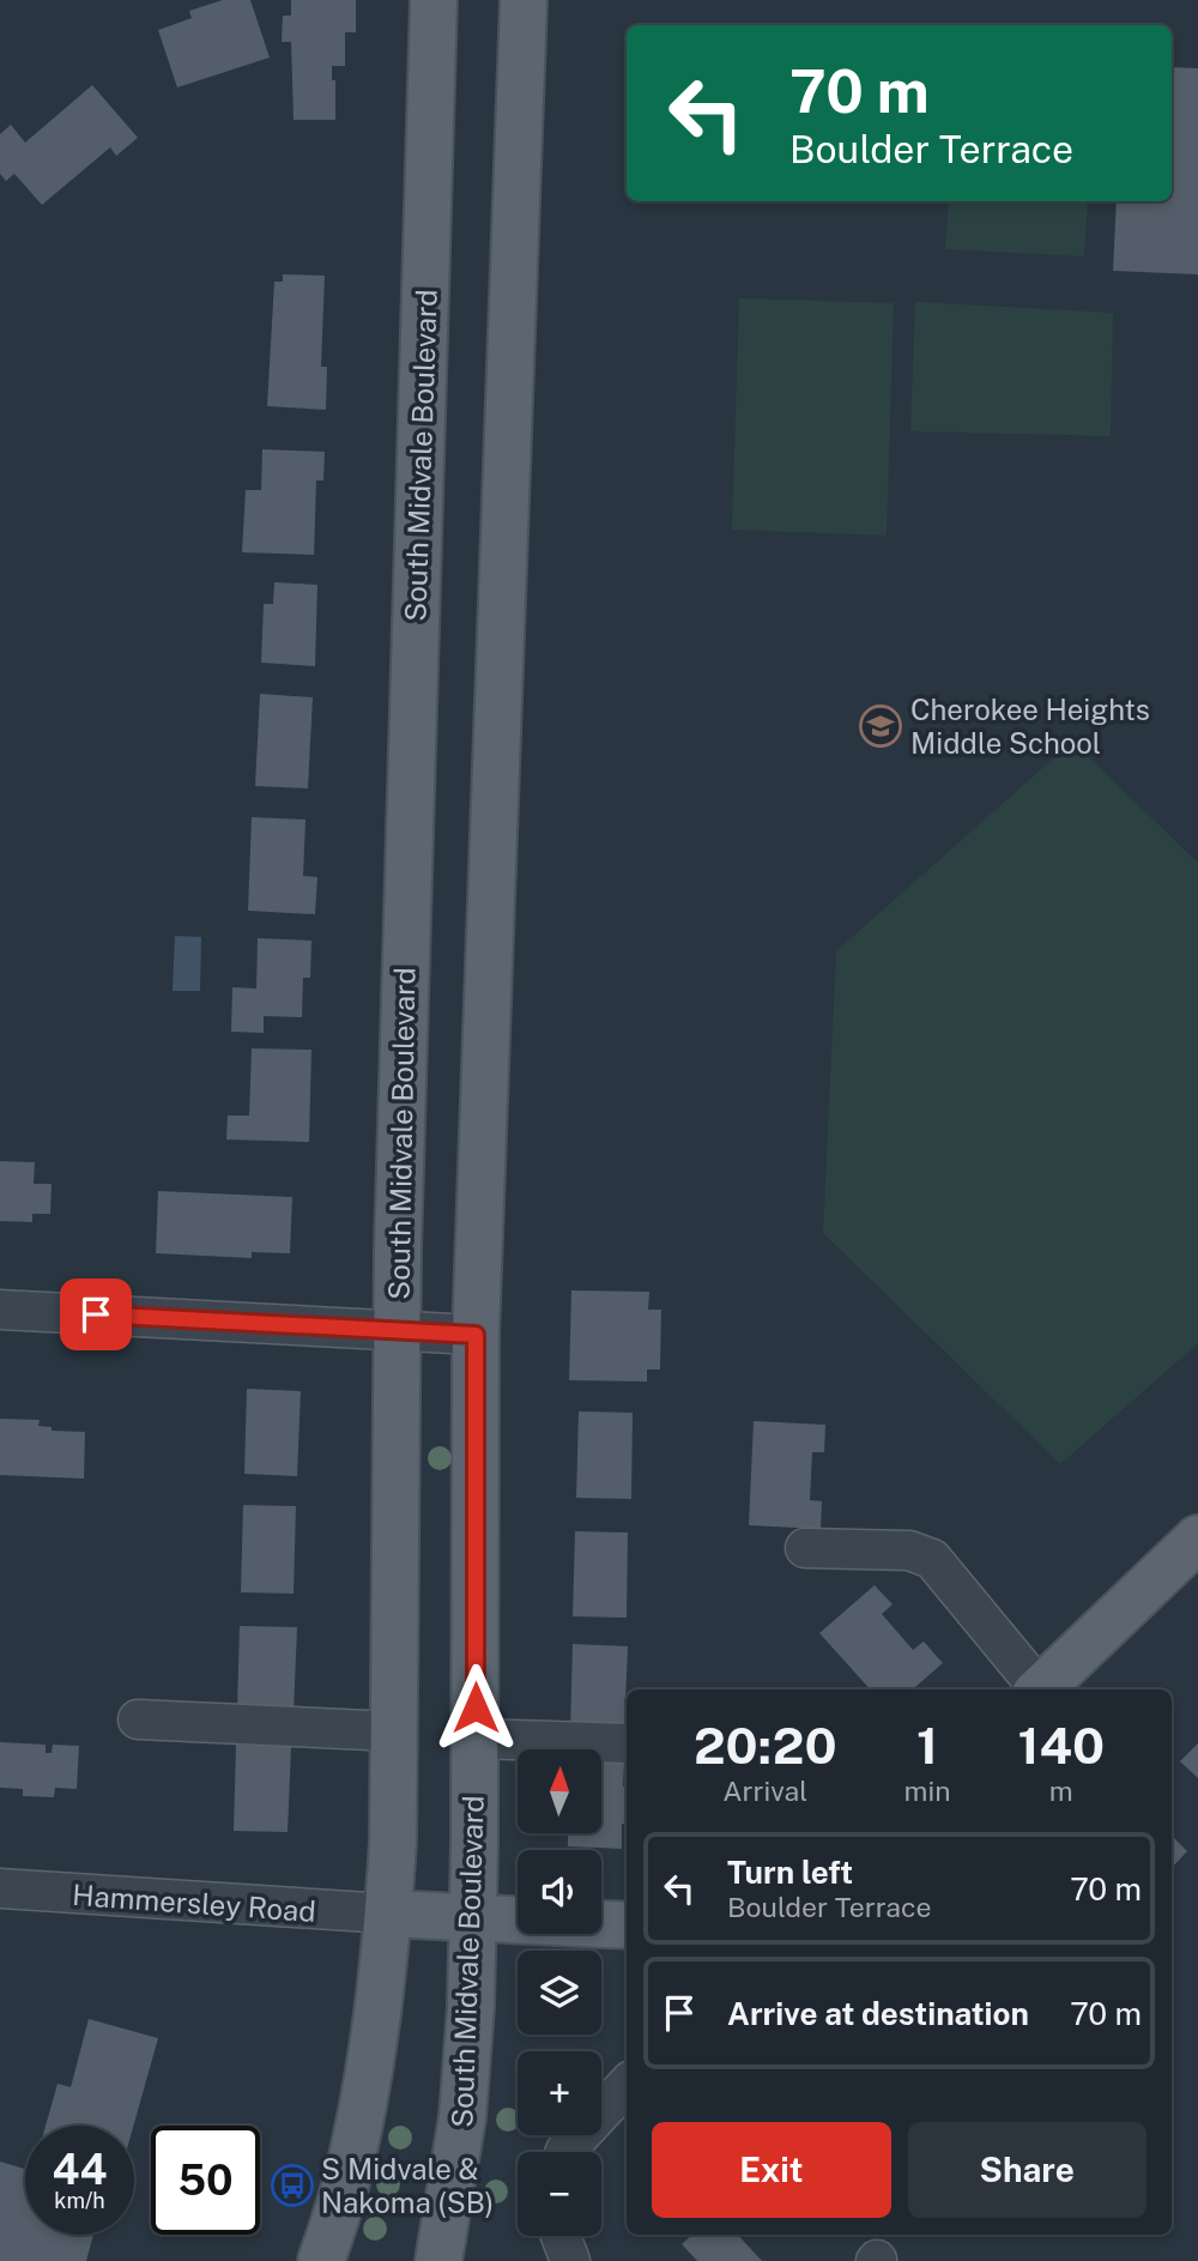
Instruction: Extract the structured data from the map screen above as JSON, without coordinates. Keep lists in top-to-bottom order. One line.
{"streets":{"main road":["South Midvale Boulevard"],"street":["Hammersley Road"]},"crossings":[["South Midvale Boulevard","Hammersley Road"]],"places":{"school or university":["Cherokee Heights Middle School"],"bus stop":["S Midvale & Nakoma (SB)"]},"north":"top","page":{"turn":["70 m","Boulder Terrace"],"eta":["20:20","Arrival","1","min","140","m"],"map_buttons":["+","−"],"list":[{"name":"Turn left","note":"Boulder Terrace","value":"70 m"},{"name":"Arrive at destination","value":"70 m"}],"buttons":["Exit","Share"],"speed":"44 km/h","limit":"50"}}
